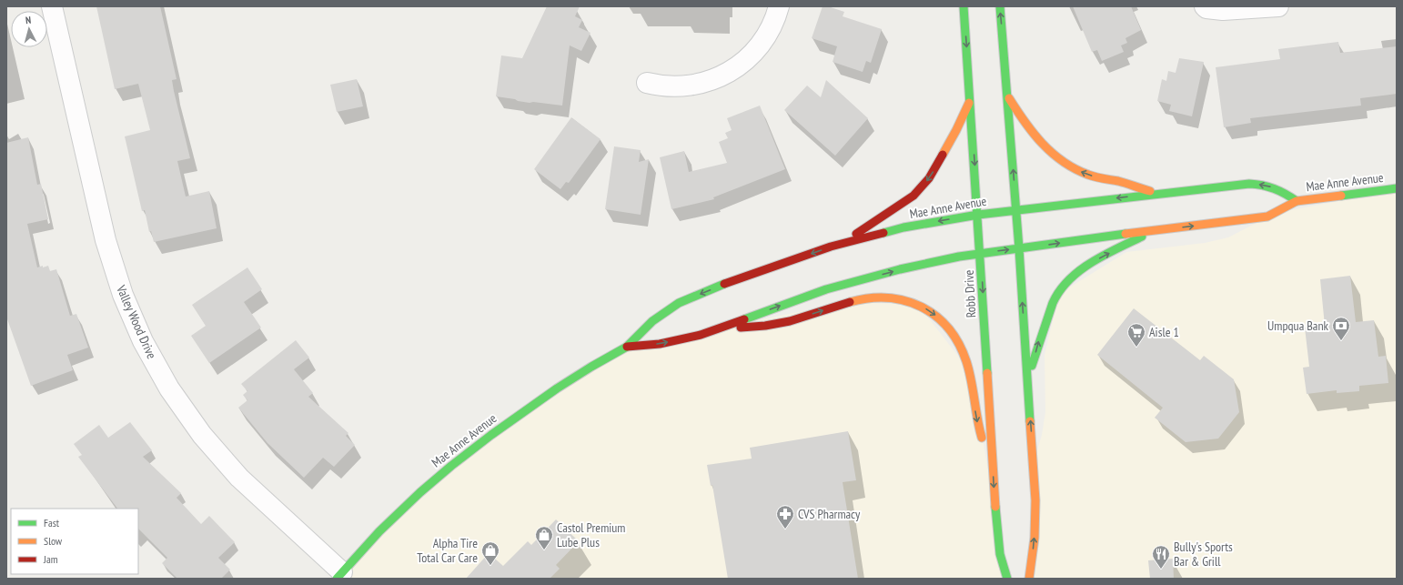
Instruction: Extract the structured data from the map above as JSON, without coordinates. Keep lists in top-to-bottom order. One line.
{"streets":{"main road":["Mae Anne Avenue","Robb Drive"],"street":["Valley Wood Drive"]},"crossings":[["Mae Anne Avenue","Robb Drive"],["Mae Anne Avenue","Valley Wood Drive"]],"places":{"bank":["Umpqua Bank"],"supermarket":["Aisle 1"],"pharmacy":["CVS Pharmacy"],"shop":["Castol Premium Lube Plus","Alpha Tire Total Car Care"],"restaurant":["Bully's Sports Bar & Grill"]},"legend":["Fast","Slow","Jam"],"north":"top"}
